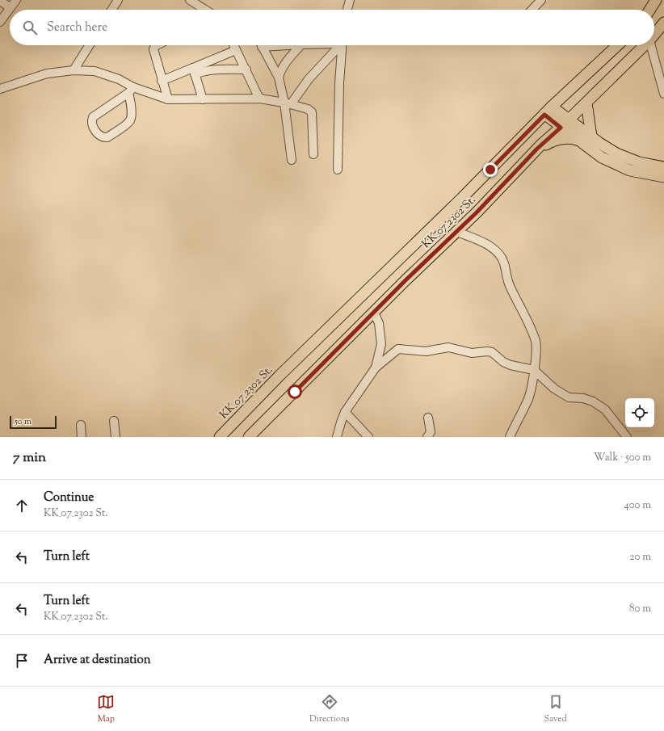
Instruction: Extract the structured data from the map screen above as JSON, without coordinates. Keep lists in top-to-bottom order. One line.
{"streets":{"main road":["KK_07_2302 St."]},"scale_bar":"50 m","page":{"search":"Search here","scale":"50 m","heading":["7 min","Walk · 500 m"],"list":[["Continue","KK_07_2302 St.","400 m"],["Turn left","20 m"],["Turn left","KK_07_2302 St.","80 m"],"Arrive at destination"],"nav":["Map","Directions","Saved"]}}
